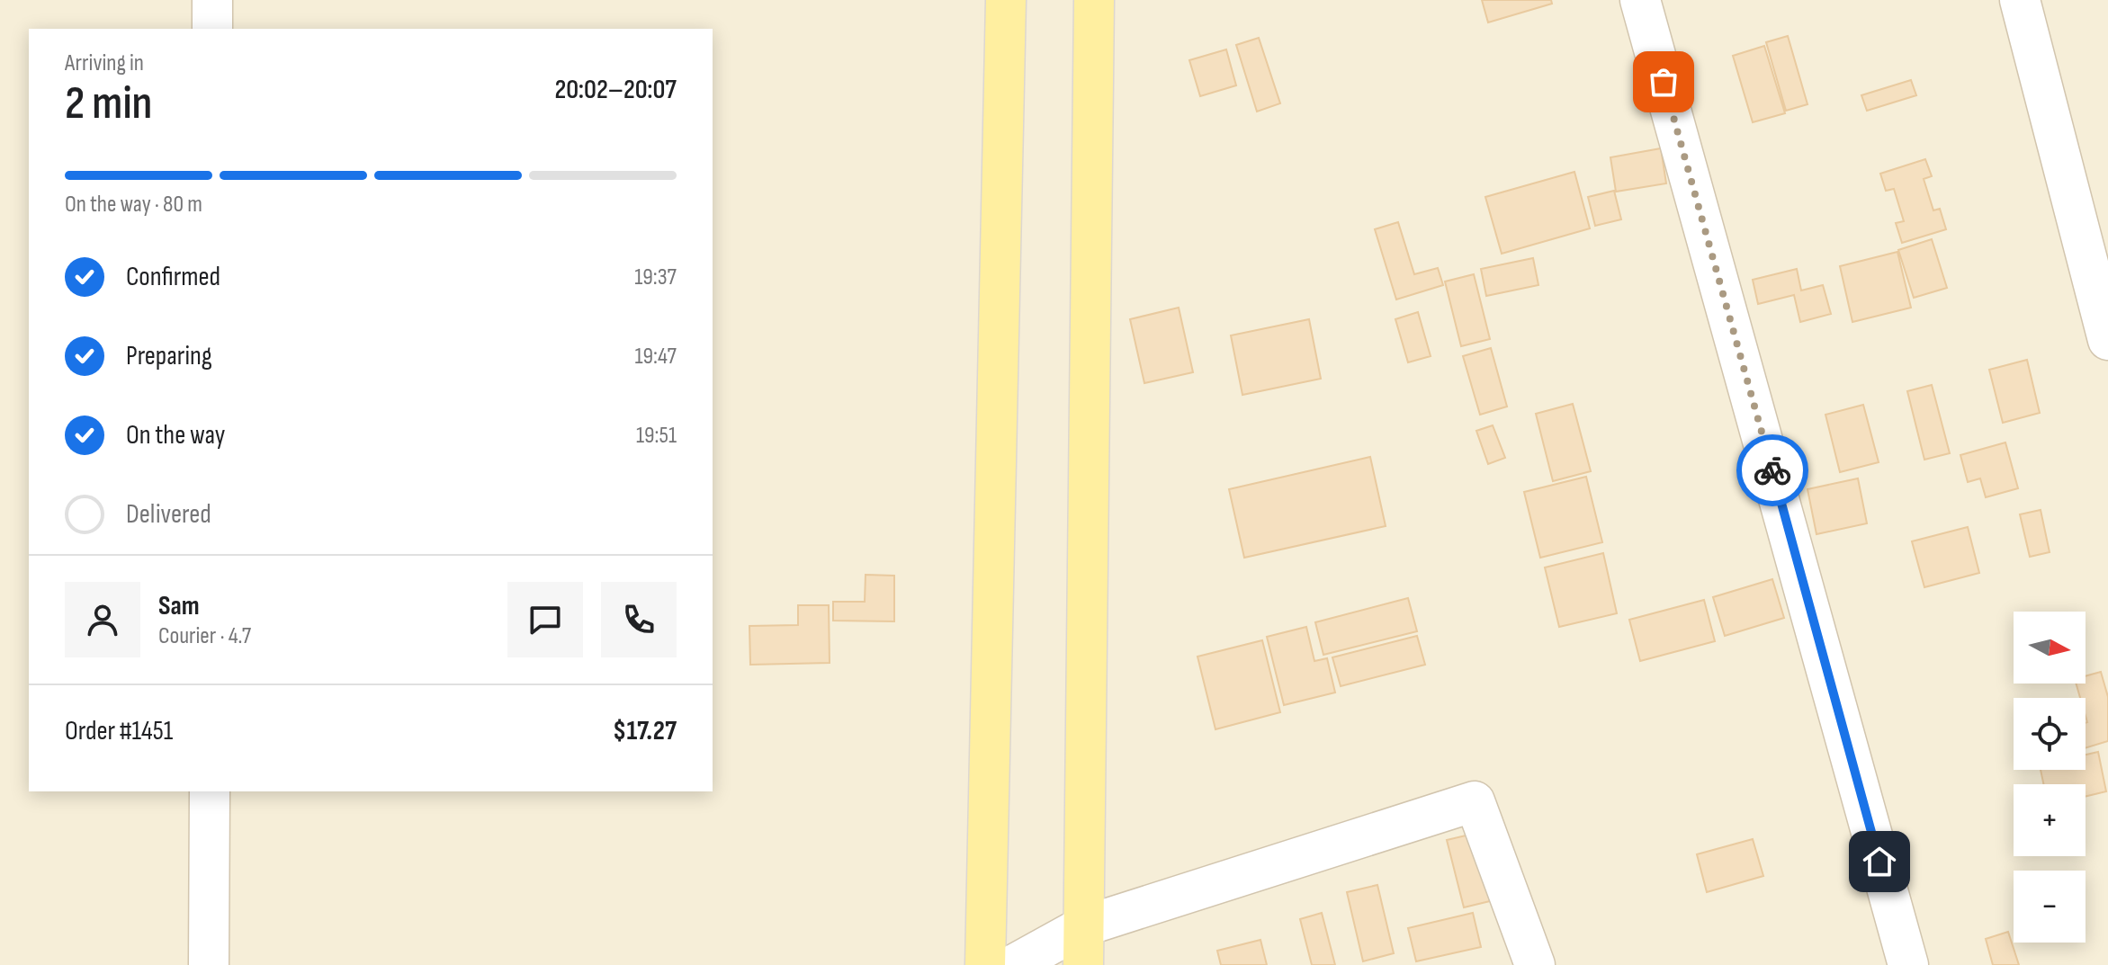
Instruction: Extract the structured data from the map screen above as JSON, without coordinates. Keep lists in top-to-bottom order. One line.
{"north":"right","page":{"heading":["2 min","Arriving in","20:02–20:07"],"panel":["Sam","Courier · 4.7","Order #1451","$17.27"],"bar":"On the way · 80 m","list":[["Confirmed","19:37"],["Preparing","19:47"],["On the way","19:51"],"Delivered"],"map_buttons":["+","−"]}}
